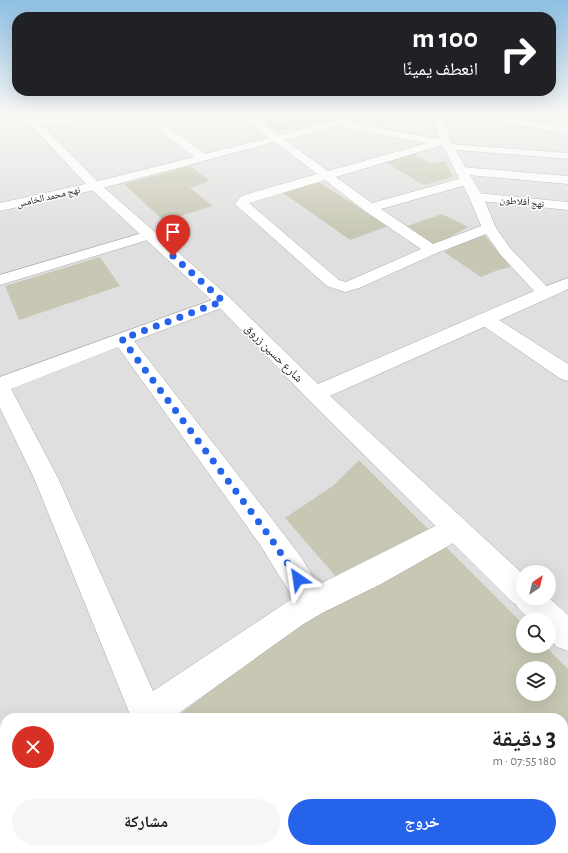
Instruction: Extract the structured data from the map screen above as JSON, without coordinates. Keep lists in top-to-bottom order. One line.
{"streets":{"street":["نهج محمد الخامس","نهج أفلاطون","شارع حسين زروق"]},"crossings":[["نهج محمد الخامس","شارع حسين زروق"]],"north":"top right","page":{"turn":["100 m","انعطف يمينًا"],"heading":["3 دقيقة","180 m · 07:55"],"buttons":["خروج","مشاركة"]}}
